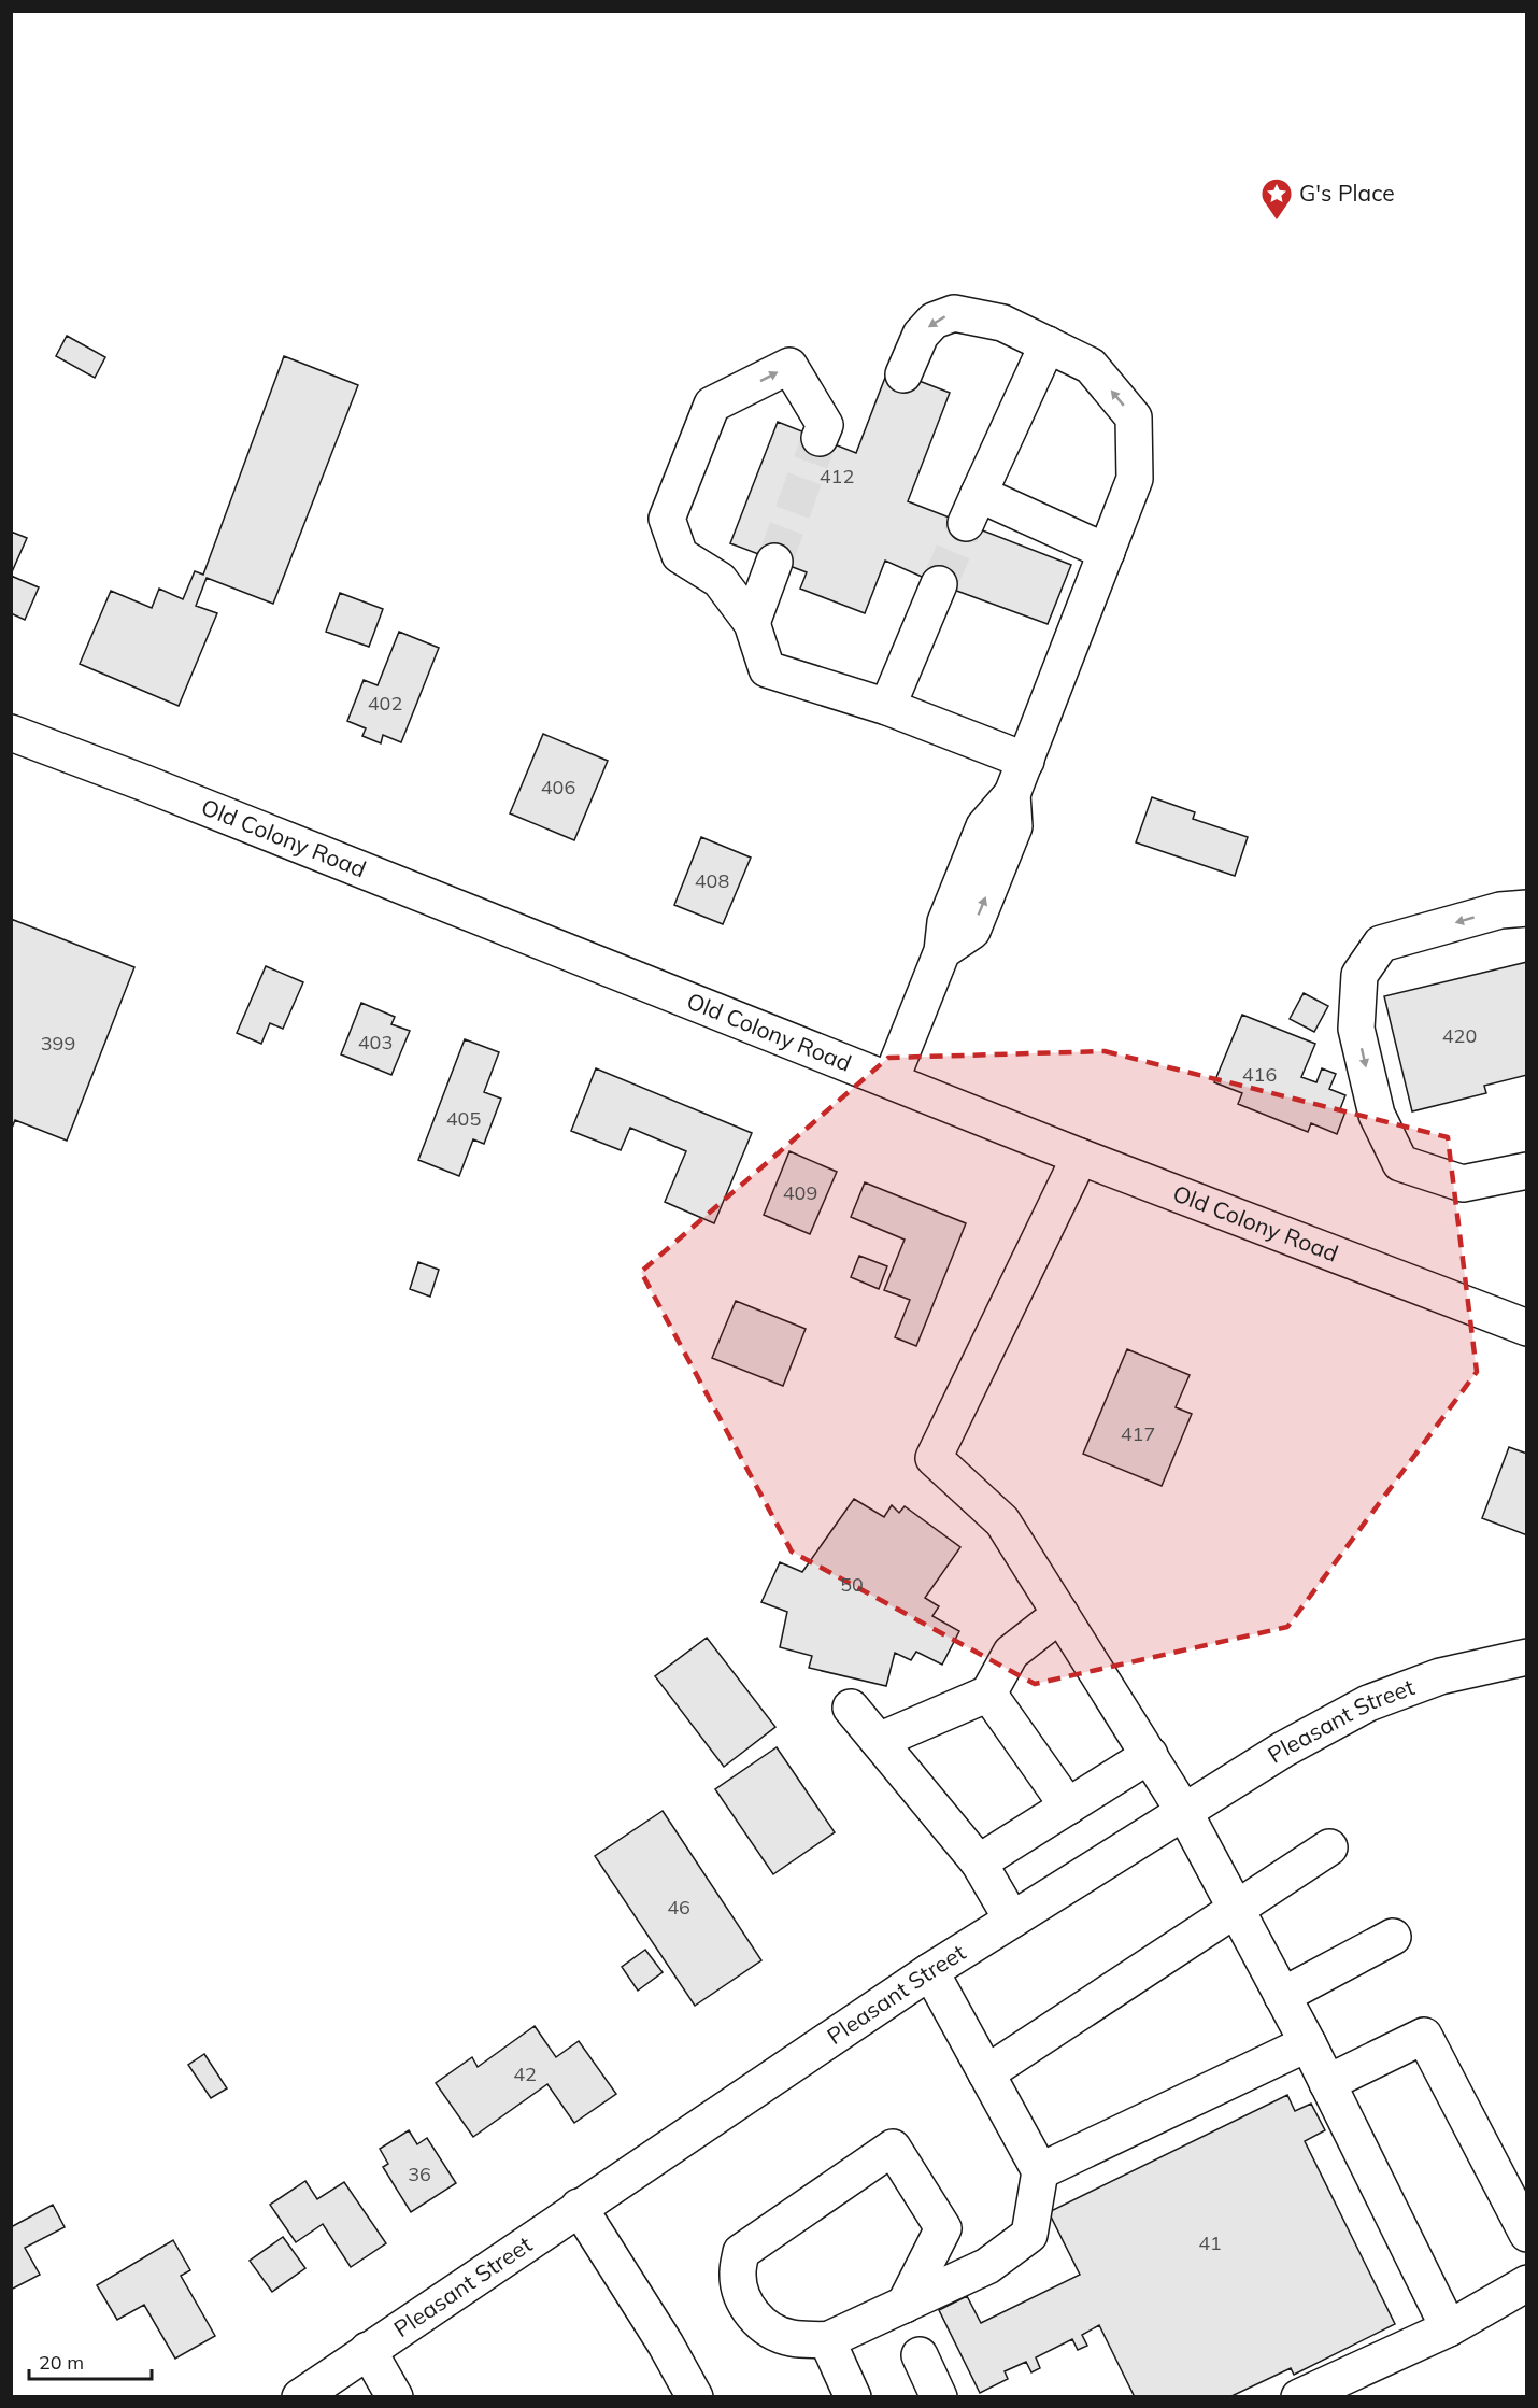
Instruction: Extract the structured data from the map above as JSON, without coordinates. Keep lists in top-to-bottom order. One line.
{"streets":{"main road":["Old Colony Road","Pleasant Street"]},"places":{"place":["G's Place"]},"house_numbers":["412","402","406","408","420","403","399","416","405","409","417","50","46","42","36","41"],"scale_bar":"20 m"}
